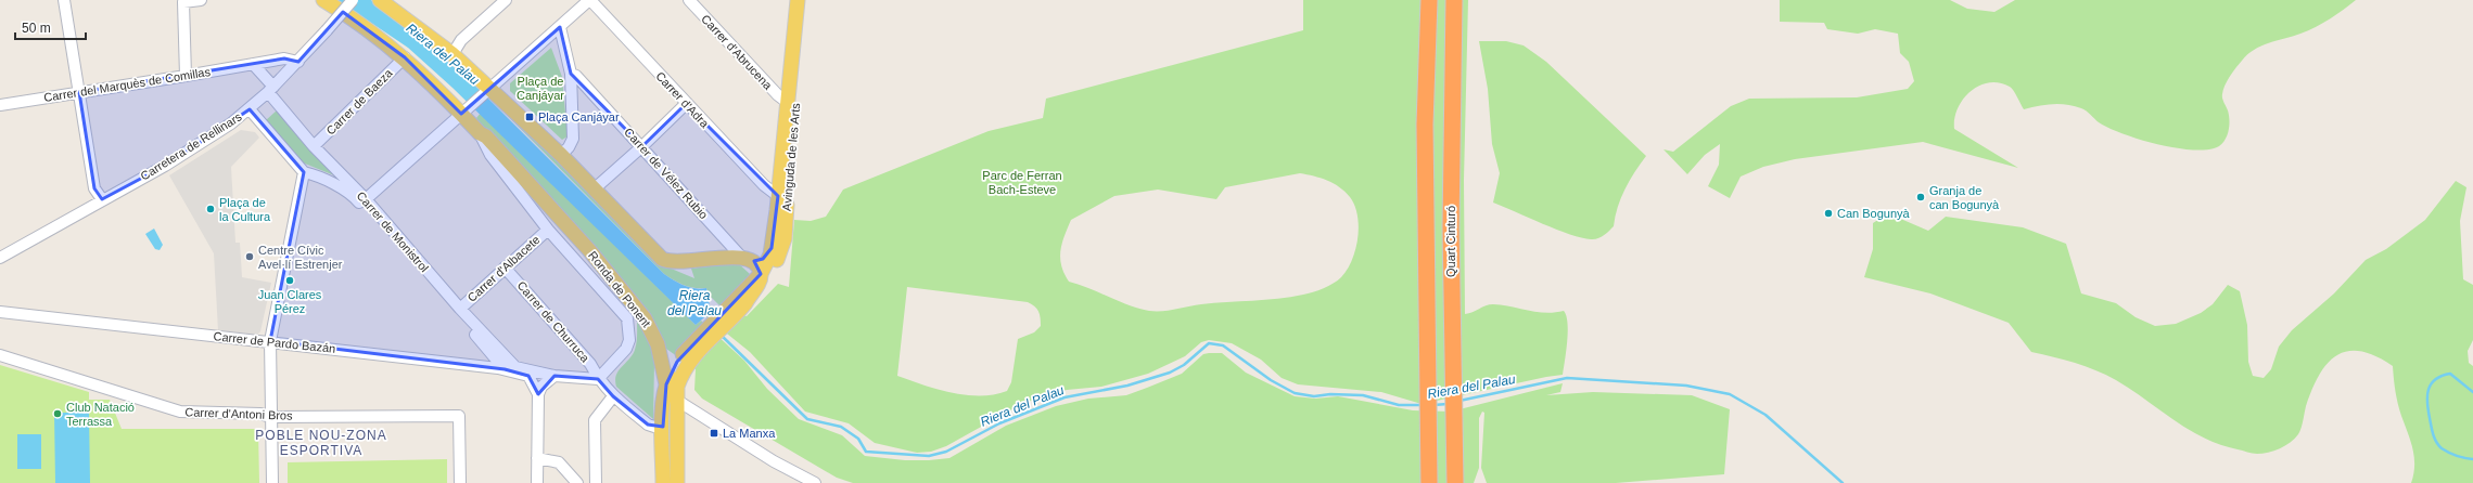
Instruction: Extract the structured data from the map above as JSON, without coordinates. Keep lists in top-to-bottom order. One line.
{"streets":{"highway":["Quart Cinturó"],"main road":["Avinguda de les Arts","Ronda de Ponent"],"street":["Carrer d'Abrucena","Carrer del Marquès de Comillas","Carrer d'Adra","Carrer de Baeza","Carretera de Rellinars","Carrer de Vélez Rubio","Carrer de Monistrol","Carrer d'Albacete","Carrer de Churruca","Carrer de Pardo Bazán","Carrer d'Antoni Bros"]},"crossings":[["Carrer d'Abrucena","Avinguda de les Arts"],["Carrer del Marquès de Comillas","Carretera de Rellinars"],["Carrer d'Adra","Avinguda de les Arts"],["Carrer de Baeza","Carrer de Monistrol"],["Carrer de Baeza","Ronda de Ponent"],["Carretera de Rellinars","Carrer de Monistrol"],["Avinguda de les Arts","Carrer de Vélez Rubio"],["Carrer de Monistrol","Carrer d'Albacete"],["Carrer de Monistrol","Carrer de Pardo Bazán"],["Carrer d'Albacete","Ronda de Ponent"],["Carrer d'Albacete","Carrer de Churruca"],["Ronda de Ponent","Carrer de Churruca"]],"districts":["POBLE NOU-ZONA ESPORTIVA"],"water":["Riera del Palau"],"parks":["Plaça de Canjáyar","Parc de Ferran Bach-Esteve"],"places":{"transit":["Plaça Canjáyar","La Manxa"],"other":["Granja de can Bogunyà","Plaça de la Cultura","Can Bogunyà","Centre Cívic Avel·lí Estrenjer","Juan Clares Pérez","Club Natació Terrassa"]},"scale_bar":"50 m"}
